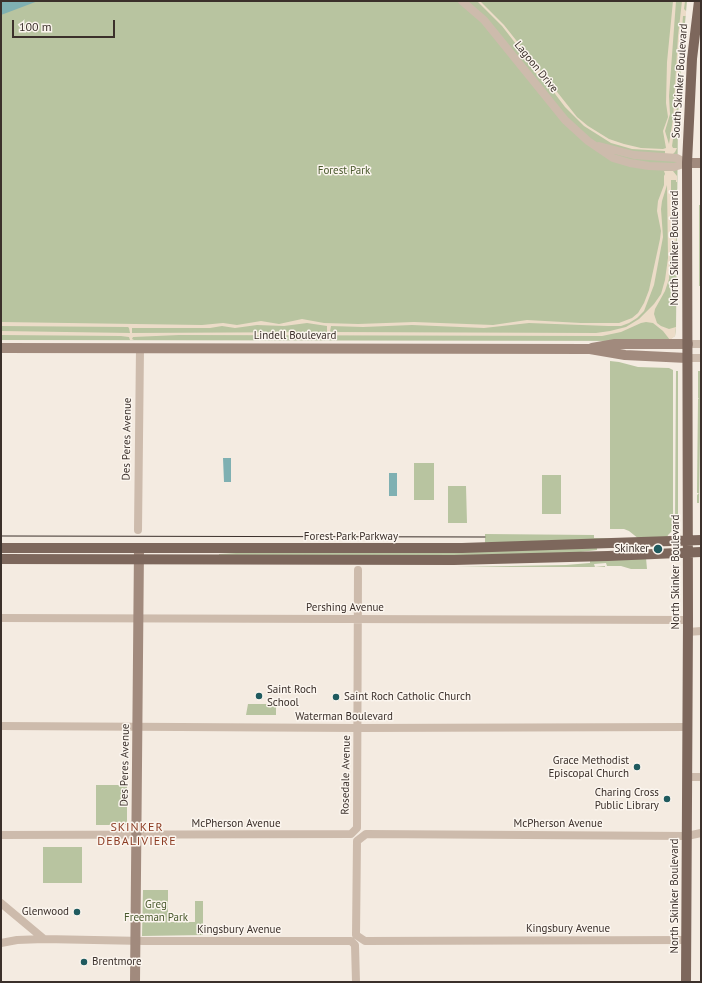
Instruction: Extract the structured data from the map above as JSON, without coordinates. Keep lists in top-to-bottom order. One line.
{"streets":{"main road":["South Skinker Boulevard","North Skinker Boulevard","Lindell Boulevard","Des Peres Avenue","Forest Park Parkway"],"street":["Lagoon Drive","Pershing Avenue","Waterman Boulevard","Rosedale Avenue","McPherson Avenue","Kingsbury Avenue"]},"crossings":[["Lagoon Drive","South Skinker Boulevard"],["Lagoon Drive","North Skinker Boulevard"],["South Skinker Boulevard","North Skinker Boulevard"],["North Skinker Boulevard","Lindell Boulevard"],["North Skinker Boulevard","Forest Park Parkway"],["North Skinker Boulevard","Pershing Avenue"],["North Skinker Boulevard","Waterman Boulevard"],["North Skinker Boulevard","McPherson Avenue"],["North Skinker Boulevard","Kingsbury Avenue"],["Lindell Boulevard","Des Peres Avenue"],["Des Peres Avenue","Forest Park Parkway"],["Des Peres Avenue","Pershing Avenue"],["Des Peres Avenue","Waterman Boulevard"],["Des Peres Avenue","McPherson Avenue"],["Des Peres Avenue","Kingsbury Avenue"],["Pershing Avenue","Rosedale Avenue"],["Waterman Boulevard","Rosedale Avenue"],["Rosedale Avenue","McPherson Avenue"],["McPherson Avenue","Kingsbury Avenue"]],"districts":["SKINKER DEBALIVIERE"],"parks":["Forest Park","Greg Freeman Park"],"places":["Skinker","Saint Roch School","Saint Roch Catholic Church","Grace Methodist Episcopal Church","Charing Cross Public Library","Glenwood","Brentmore"],"scale_bar":"100 m"}
